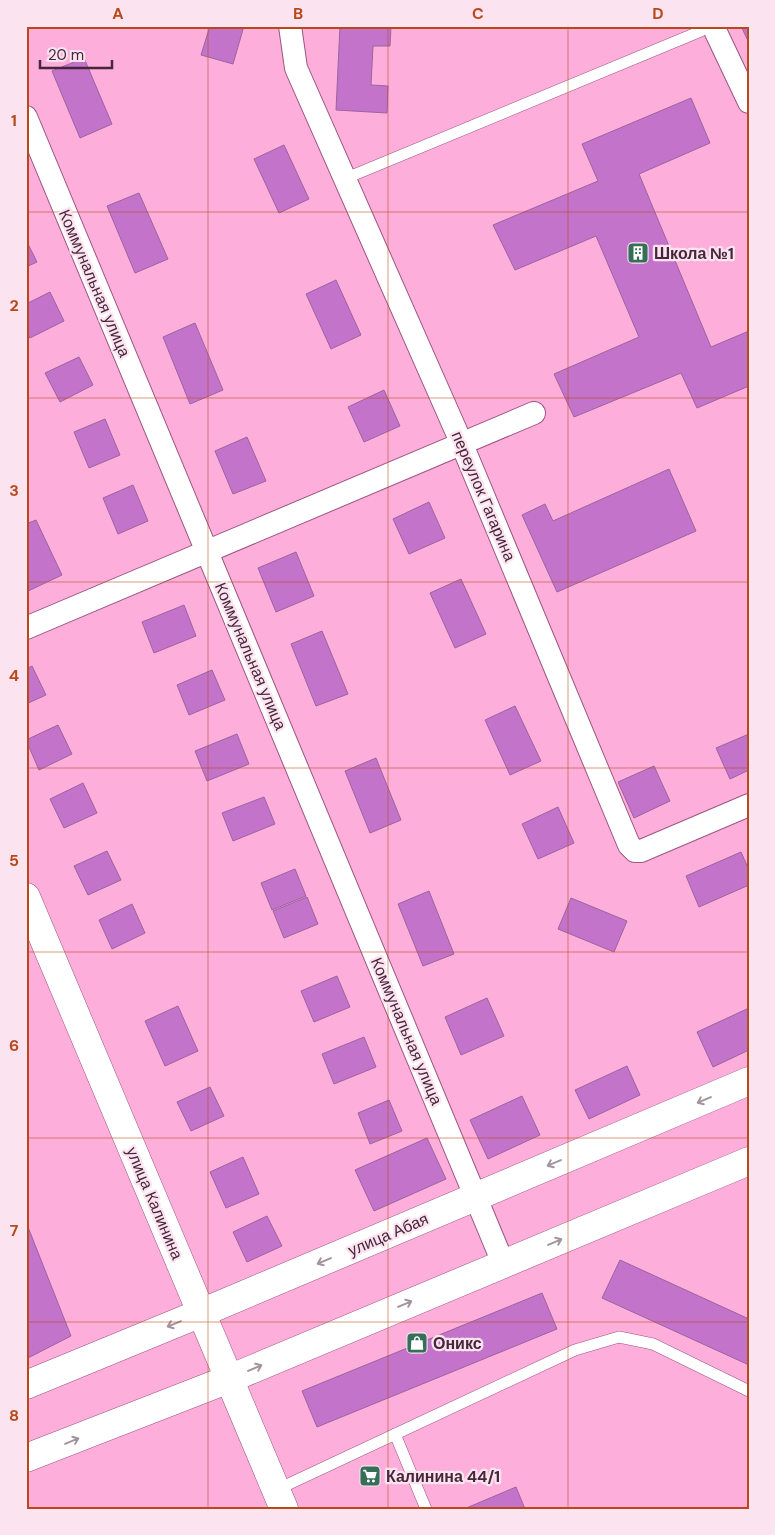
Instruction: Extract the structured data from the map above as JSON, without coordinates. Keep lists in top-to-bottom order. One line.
{"streets":{"street":["Коммунальная улица","переулок Гагарина","улица Калинина","улица Абая"]},"crossings":[["Коммунальная улица","улица Абая"],["улица Калинина","улица Абая"]],"places":{"building":["Школа №1"],"shop":["Оникс"],"supermarket":["Калинина 44/1"]},"scale_bar":"20 m","grid":{"columns":["A","B","C","D"],"rows":["1","2","3","4","5","6","7","8"]}}
